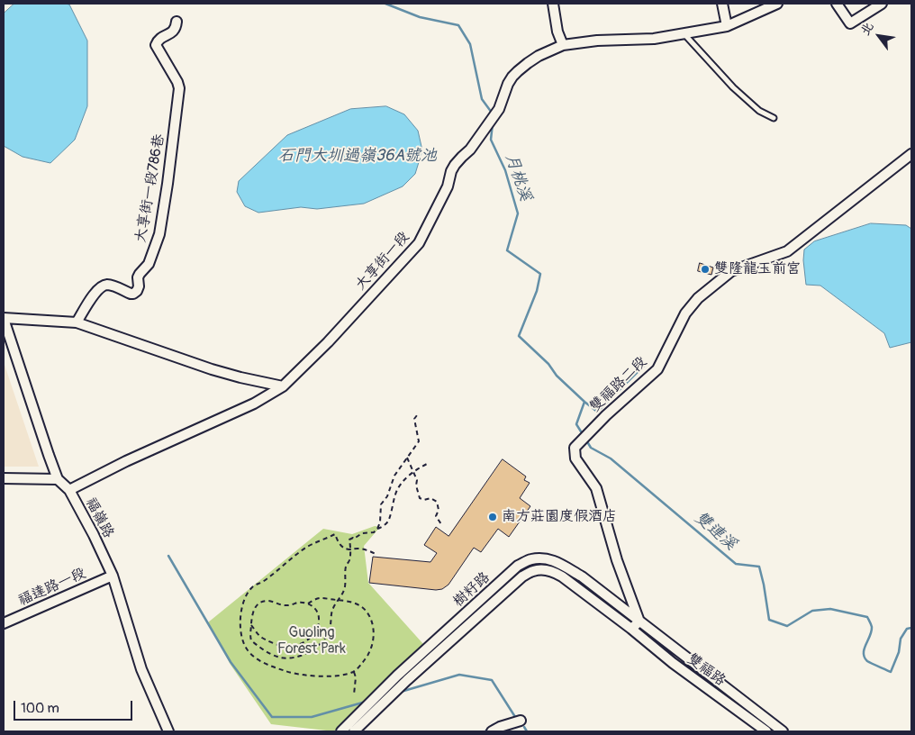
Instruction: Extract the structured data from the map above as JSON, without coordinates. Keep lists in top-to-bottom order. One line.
{"streets":{"street":["大享街一段786巷","大享街一段","雙福路二段","福嶺路","福達路一段","樹籽路","雙福路"]},"crossings":[["大享街一段","福嶺路"],["雙福路二段","樹籽路"],["福嶺路","福達路一段"],["樹籽路","雙福路"]],"water":["石門大圳過嶺36A號池","月桃溪","雙連溪"],"parks":["Guoling Forest Park"],"places":["雙隆龍玉前宮","南方莊園度假酒店"],"scale_bar":"100 m","north":"top left"}
